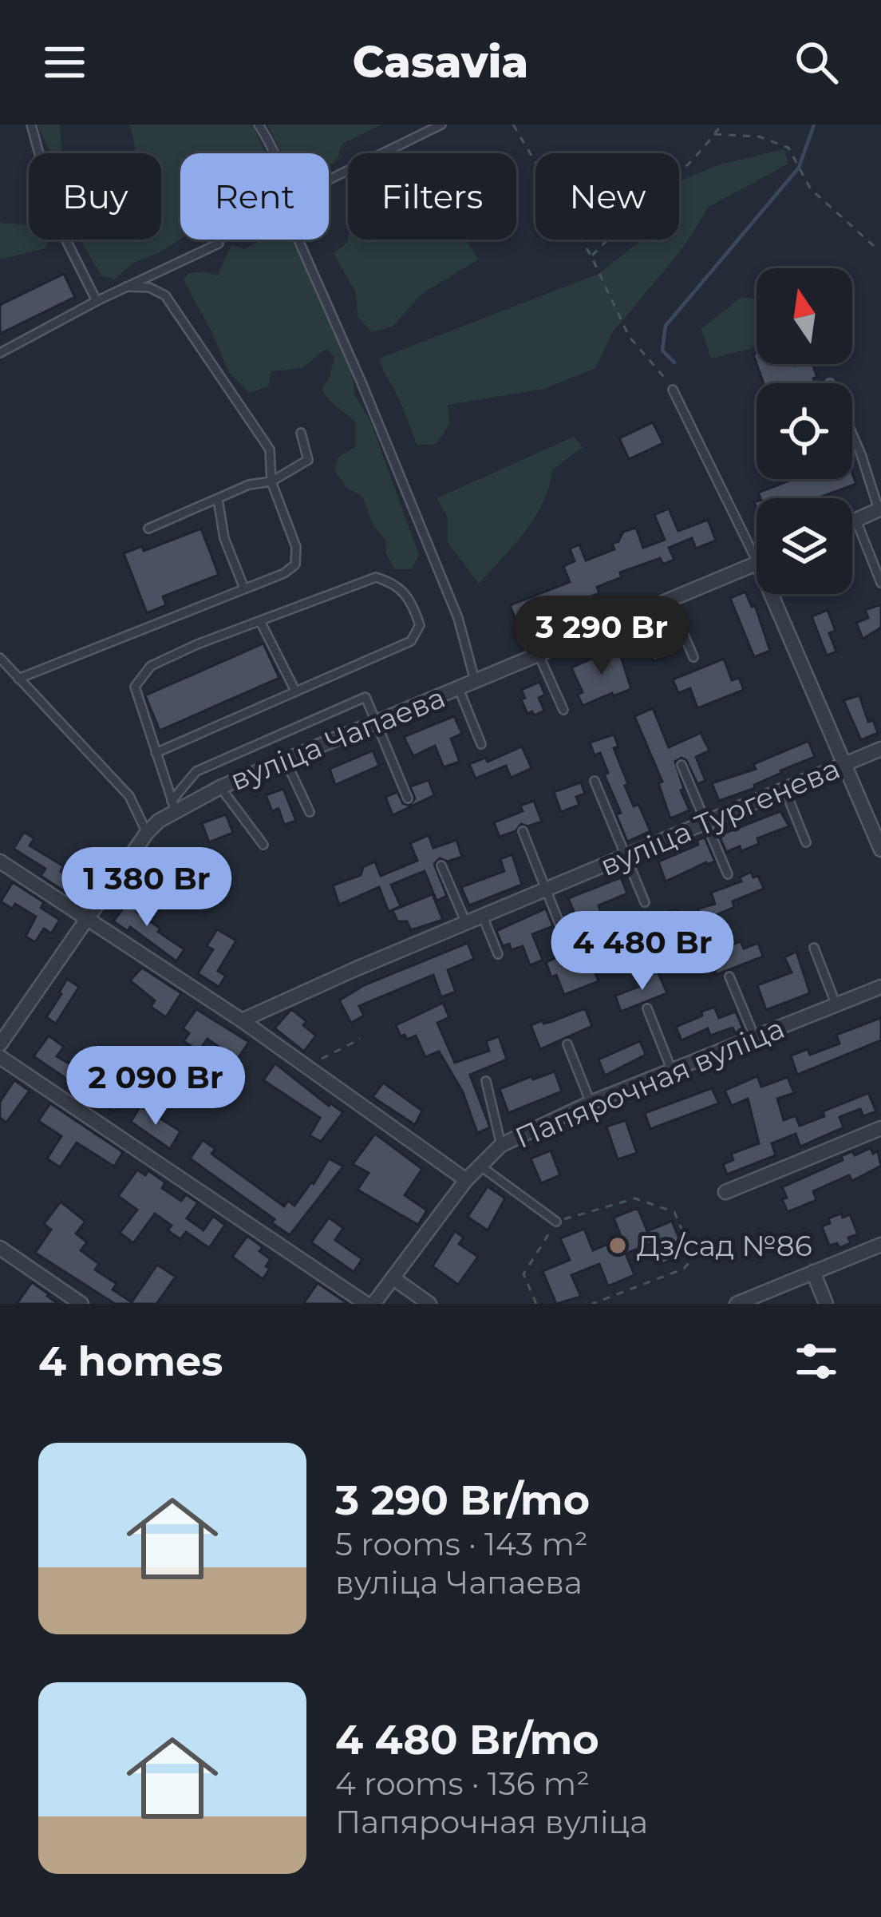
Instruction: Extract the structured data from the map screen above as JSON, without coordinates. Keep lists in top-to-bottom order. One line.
{"streets":{"street":["вуліца Чапаева","вуліца Тургенева","Папярочная вуліца"]},"places":["Дз/сад №86"],"north":"top","page":{"header":"Casavia","chip":["Buy","Rent","Filters","New"],"price":["3 290 Br","1 380 Br","4 480 Br","2 090 Br"],"heading":"4 homes","list":[{"name":"3 290 Br/mo","note":"5 rooms · 143 m² · вуліца Чапаева"},{"name":"4 480 Br/mo","note":"4 rooms · 136 m² · Папярочная вуліца"}]}}
